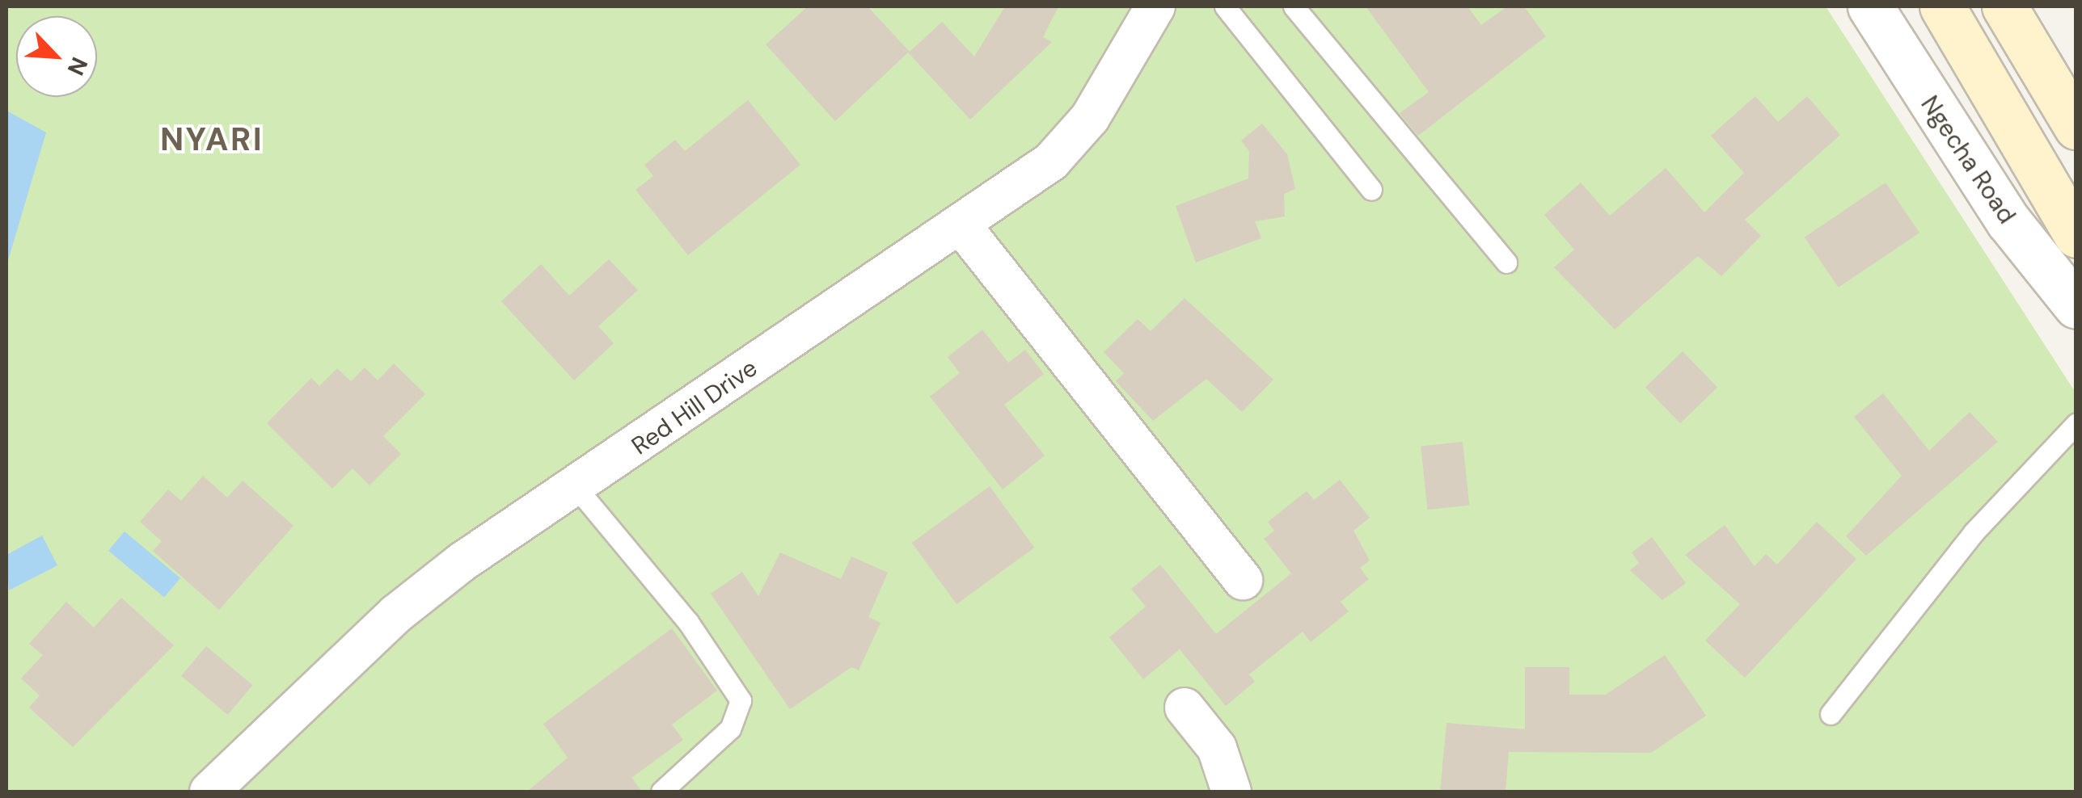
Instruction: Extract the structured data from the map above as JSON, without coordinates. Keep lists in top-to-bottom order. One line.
{"streets":{"street":["Ngecha Road","Red Hill Drive"]},"districts":["NYARI"],"north":"bottom right"}
